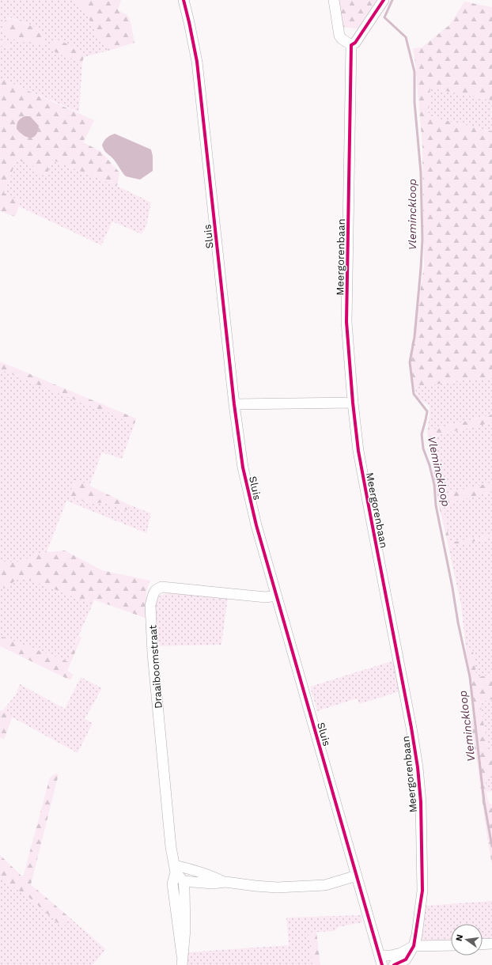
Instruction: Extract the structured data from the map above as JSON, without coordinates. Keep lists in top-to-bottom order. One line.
{"streets":{"street":["Sluis","Meergorenbaan","Draaiboomstraat"]},"crossings":[["Sluis","Draaiboomstraat"]],"water":["Vleminckloop"],"north":"left"}
